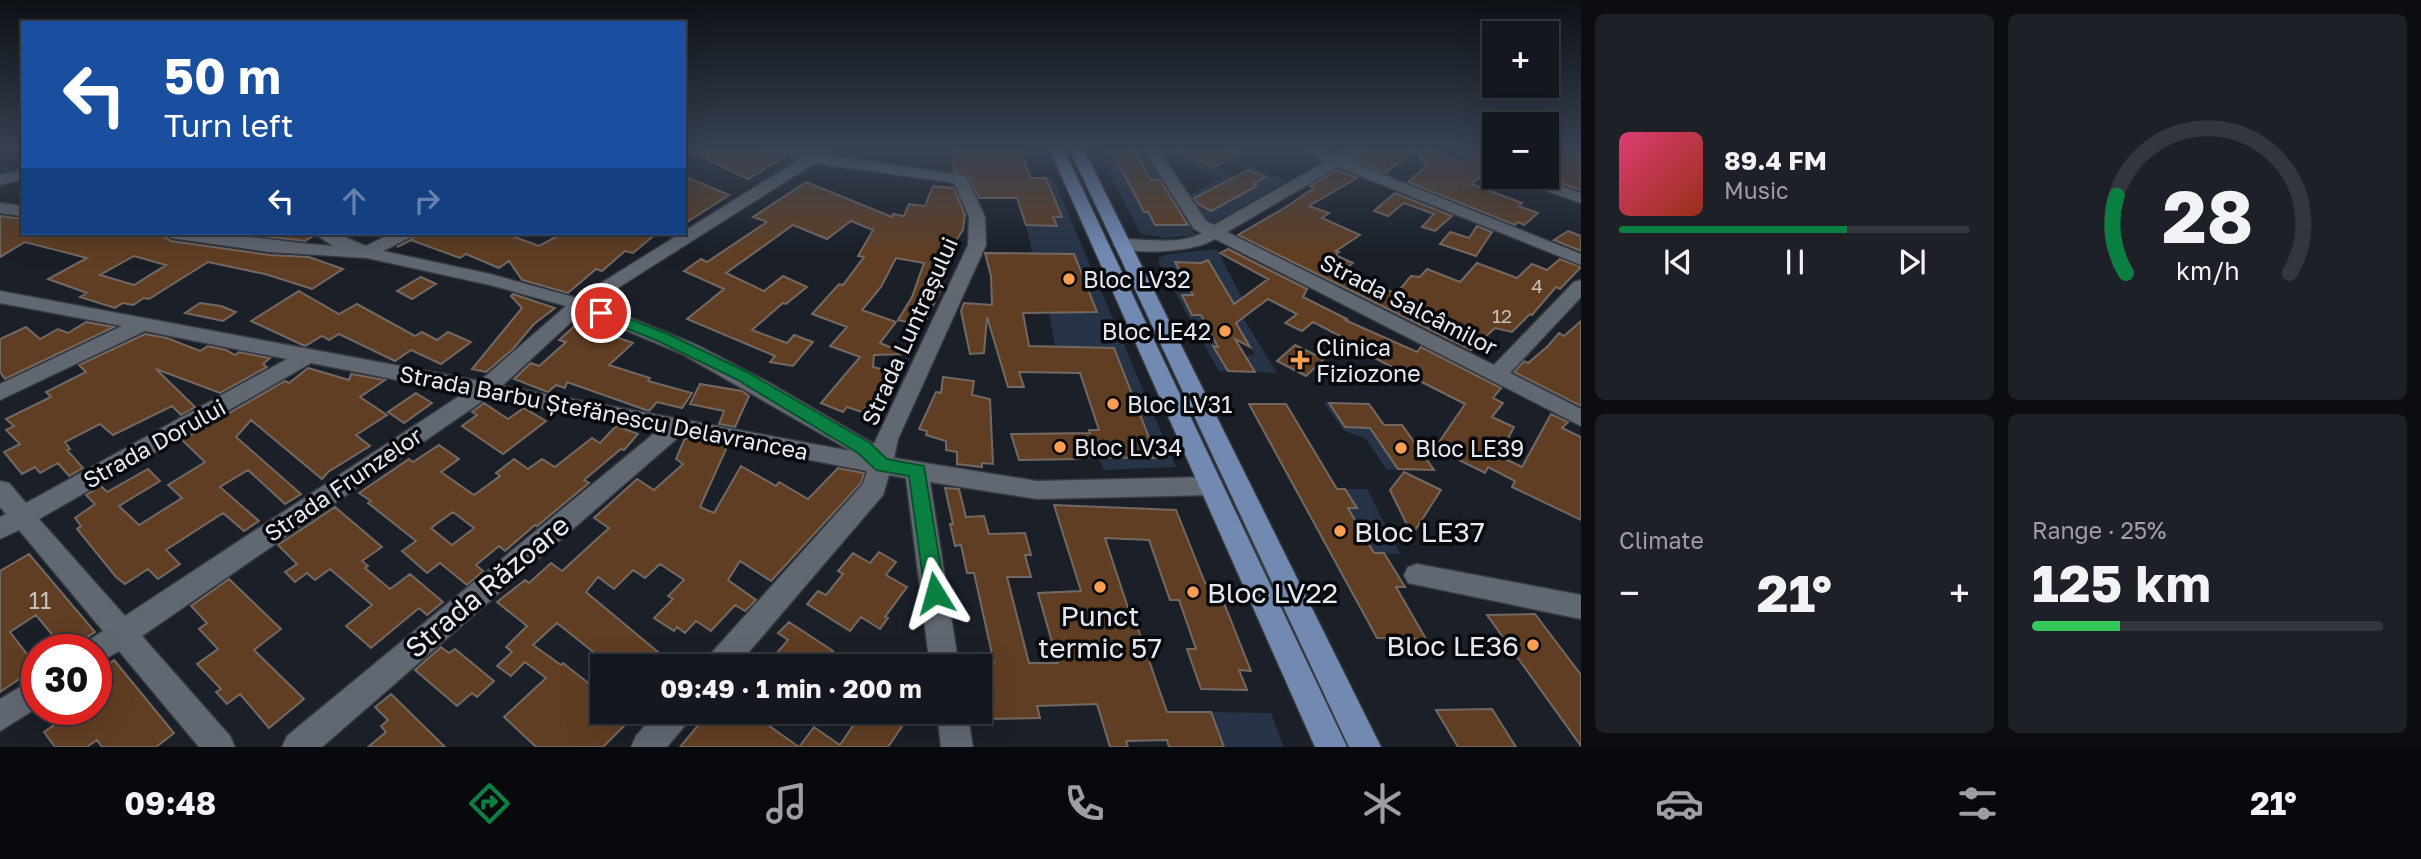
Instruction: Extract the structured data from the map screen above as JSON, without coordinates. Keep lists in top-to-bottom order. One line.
{"streets":{"street":["Strada Salcâmilor","Strada Luntrașului","Strada Barbu Ștefănescu Delavrancea","Strada Dorului","Strada Frunzelor","Strada Răzoare"]},"crossings":[["Strada Luntrașului","Strada Barbu Ștefănescu Delavrancea"],["Strada Barbu Ștefănescu Delavrancea","Strada Dorului"],["Strada Barbu Ștefănescu Delavrancea","Strada Frunzelor"],["Strada Barbu Ștefănescu Delavrancea","Strada Răzoare"]],"places":{"other":["Bloc LV32","Bloc LE42","Bloc LV31","Bloc LV34","Bloc LE39","Bloc LE37","Punct termic 57","Bloc LV22","Bloc LE36"],"health":["Clinica Fiziozone"]},"house_numbers":["4","12","11"],"page":{"map_buttons":["+","−"],"turn":["50 m","Turn left"],"song":["89.4 FM","Music"],"tile":["Climate",["Range · 25%","125 km"]],"heat":["−","21°","+"],"limit":"30","trip":"09:49 · 1 min · 200 m","tabs":["09:48","21°"],"gauge":["28","km/h"]}}
